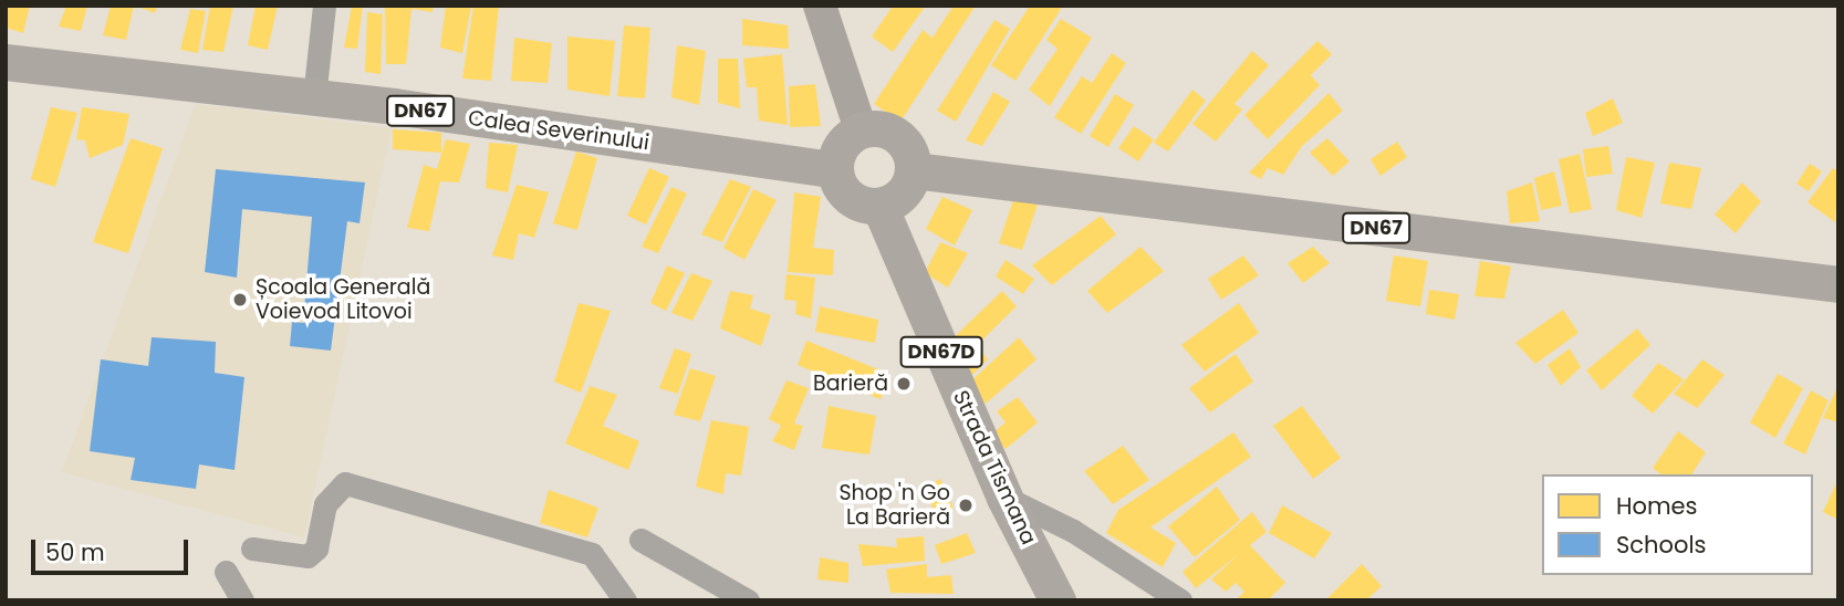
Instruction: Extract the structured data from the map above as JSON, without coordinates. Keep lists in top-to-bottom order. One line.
{"streets":{"main road":["DN67","Calea Severinului","DN67D","Strada Tismana"]},"crossings":[["DN67","Calea Severinului"],["DN67","Strada Tismana"],["Calea Severinului","Strada Tismana"]],"places":["Școala Generală Voievod Litovoi","Barieră","Shop 'n Go La Barieră"],"legend":["Homes","Schools"],"scale_bar":"50 m"}
